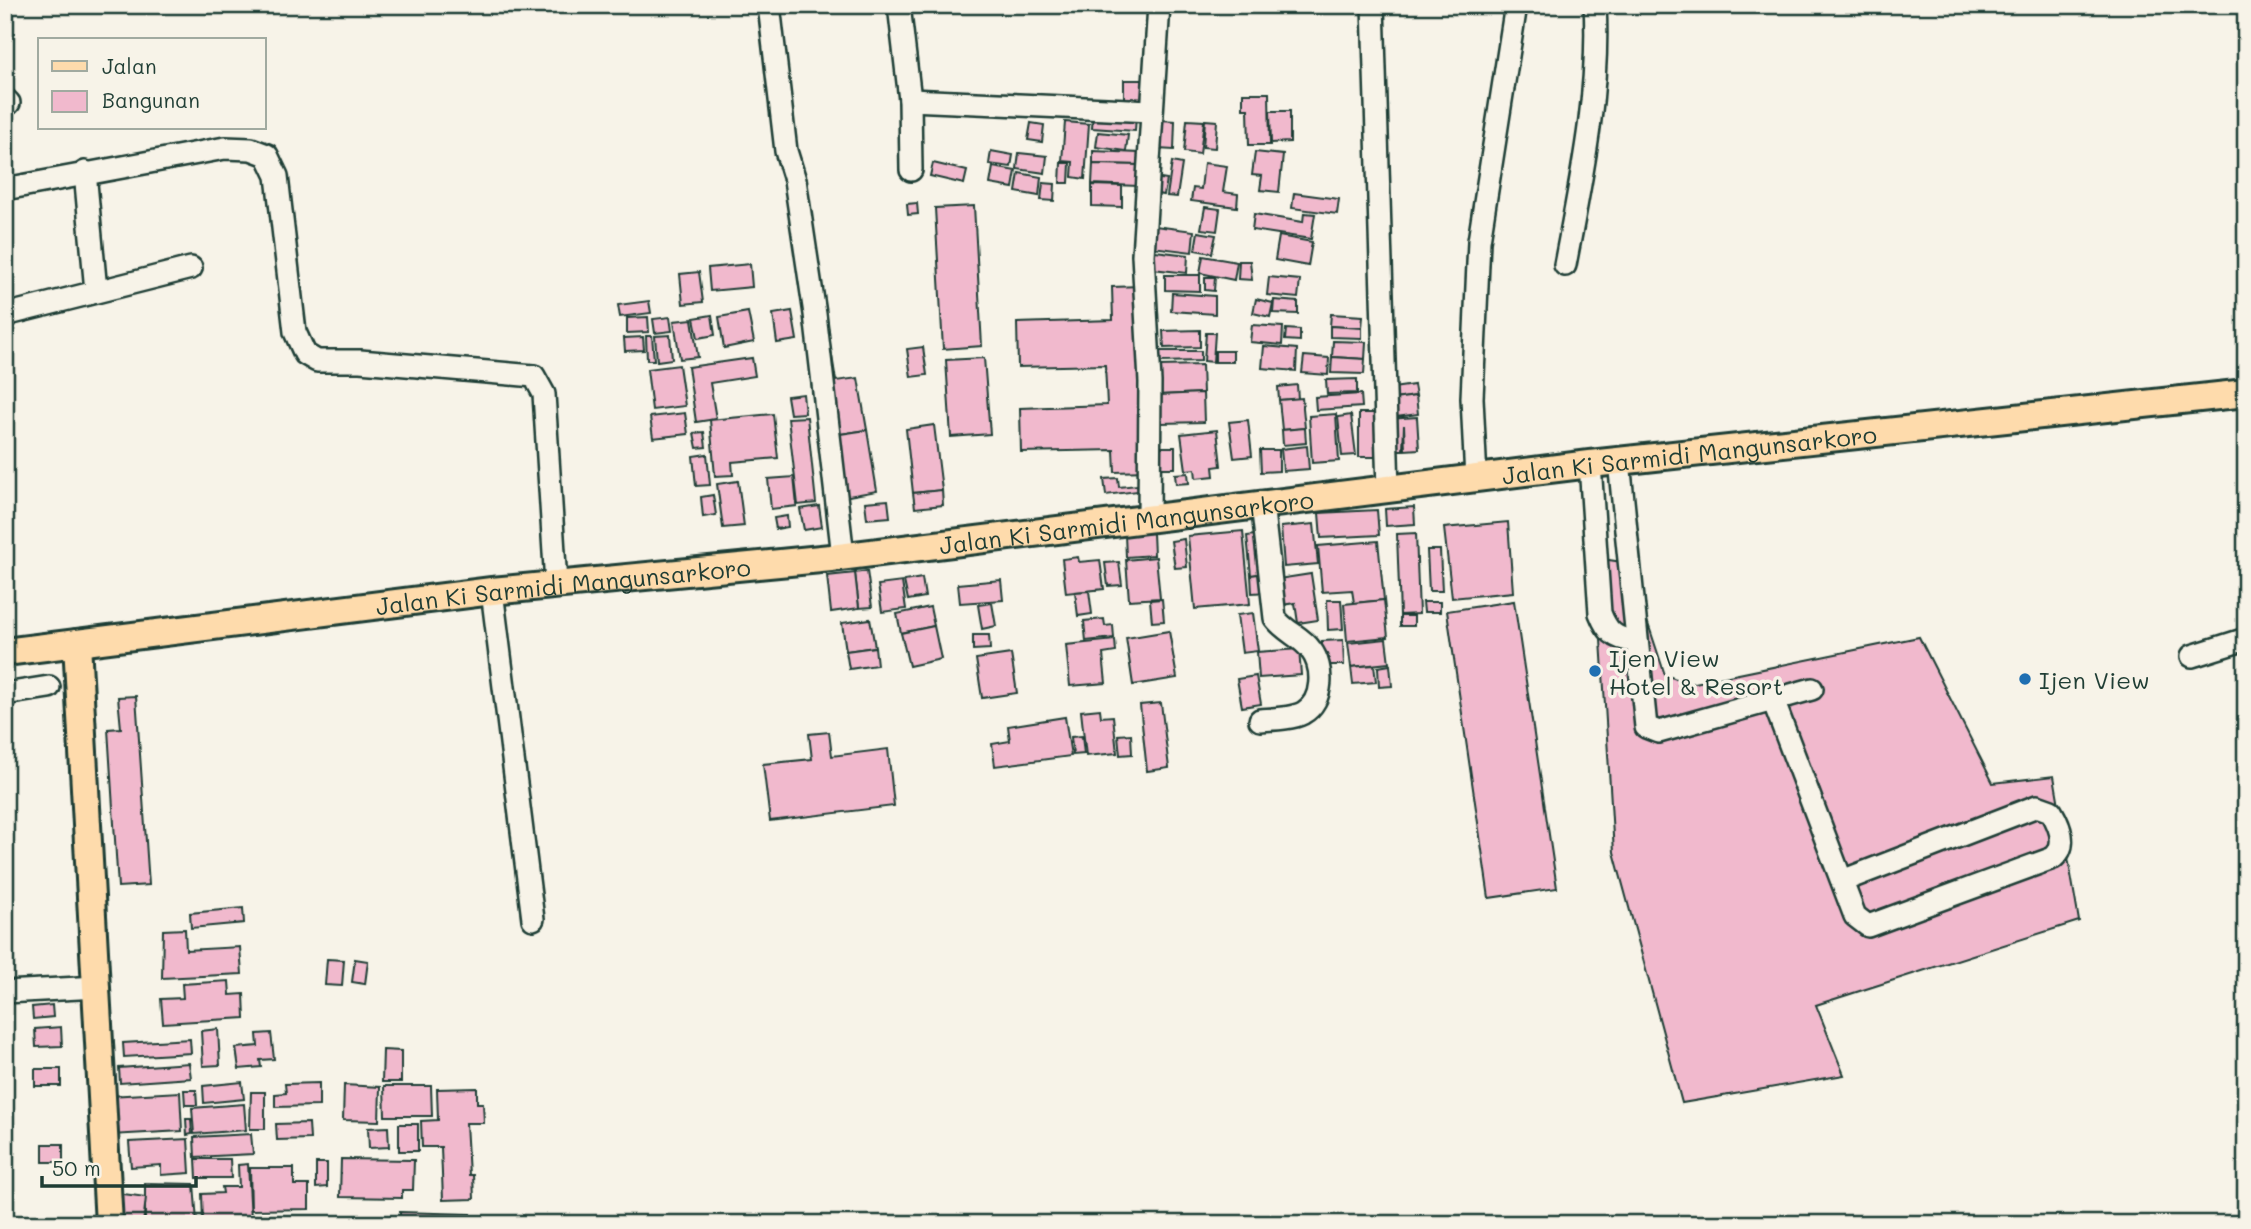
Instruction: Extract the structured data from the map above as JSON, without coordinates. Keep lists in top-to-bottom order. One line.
{"streets":{"main road":["Jalan Ki Sarmidi Mangunsarkoro"]},"places":["Ijen View Hotel & Resort","Ijen View"],"legend":["Jalan","Bangunan"],"scale_bar":"50 m"}
